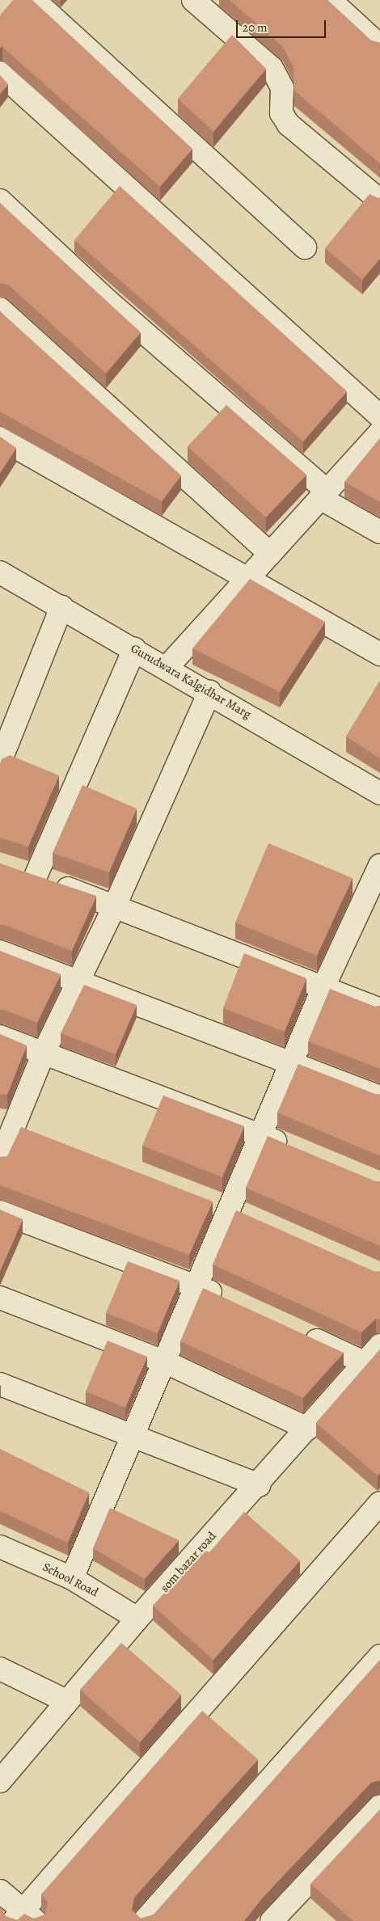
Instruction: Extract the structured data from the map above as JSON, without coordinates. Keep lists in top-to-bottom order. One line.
{"streets":{"street":["Gurudwara Kalgidhar Marg","som bazar road","School Road"]},"crossings":[["som bazar road","School Road"]],"scale_bar":"20 m"}
